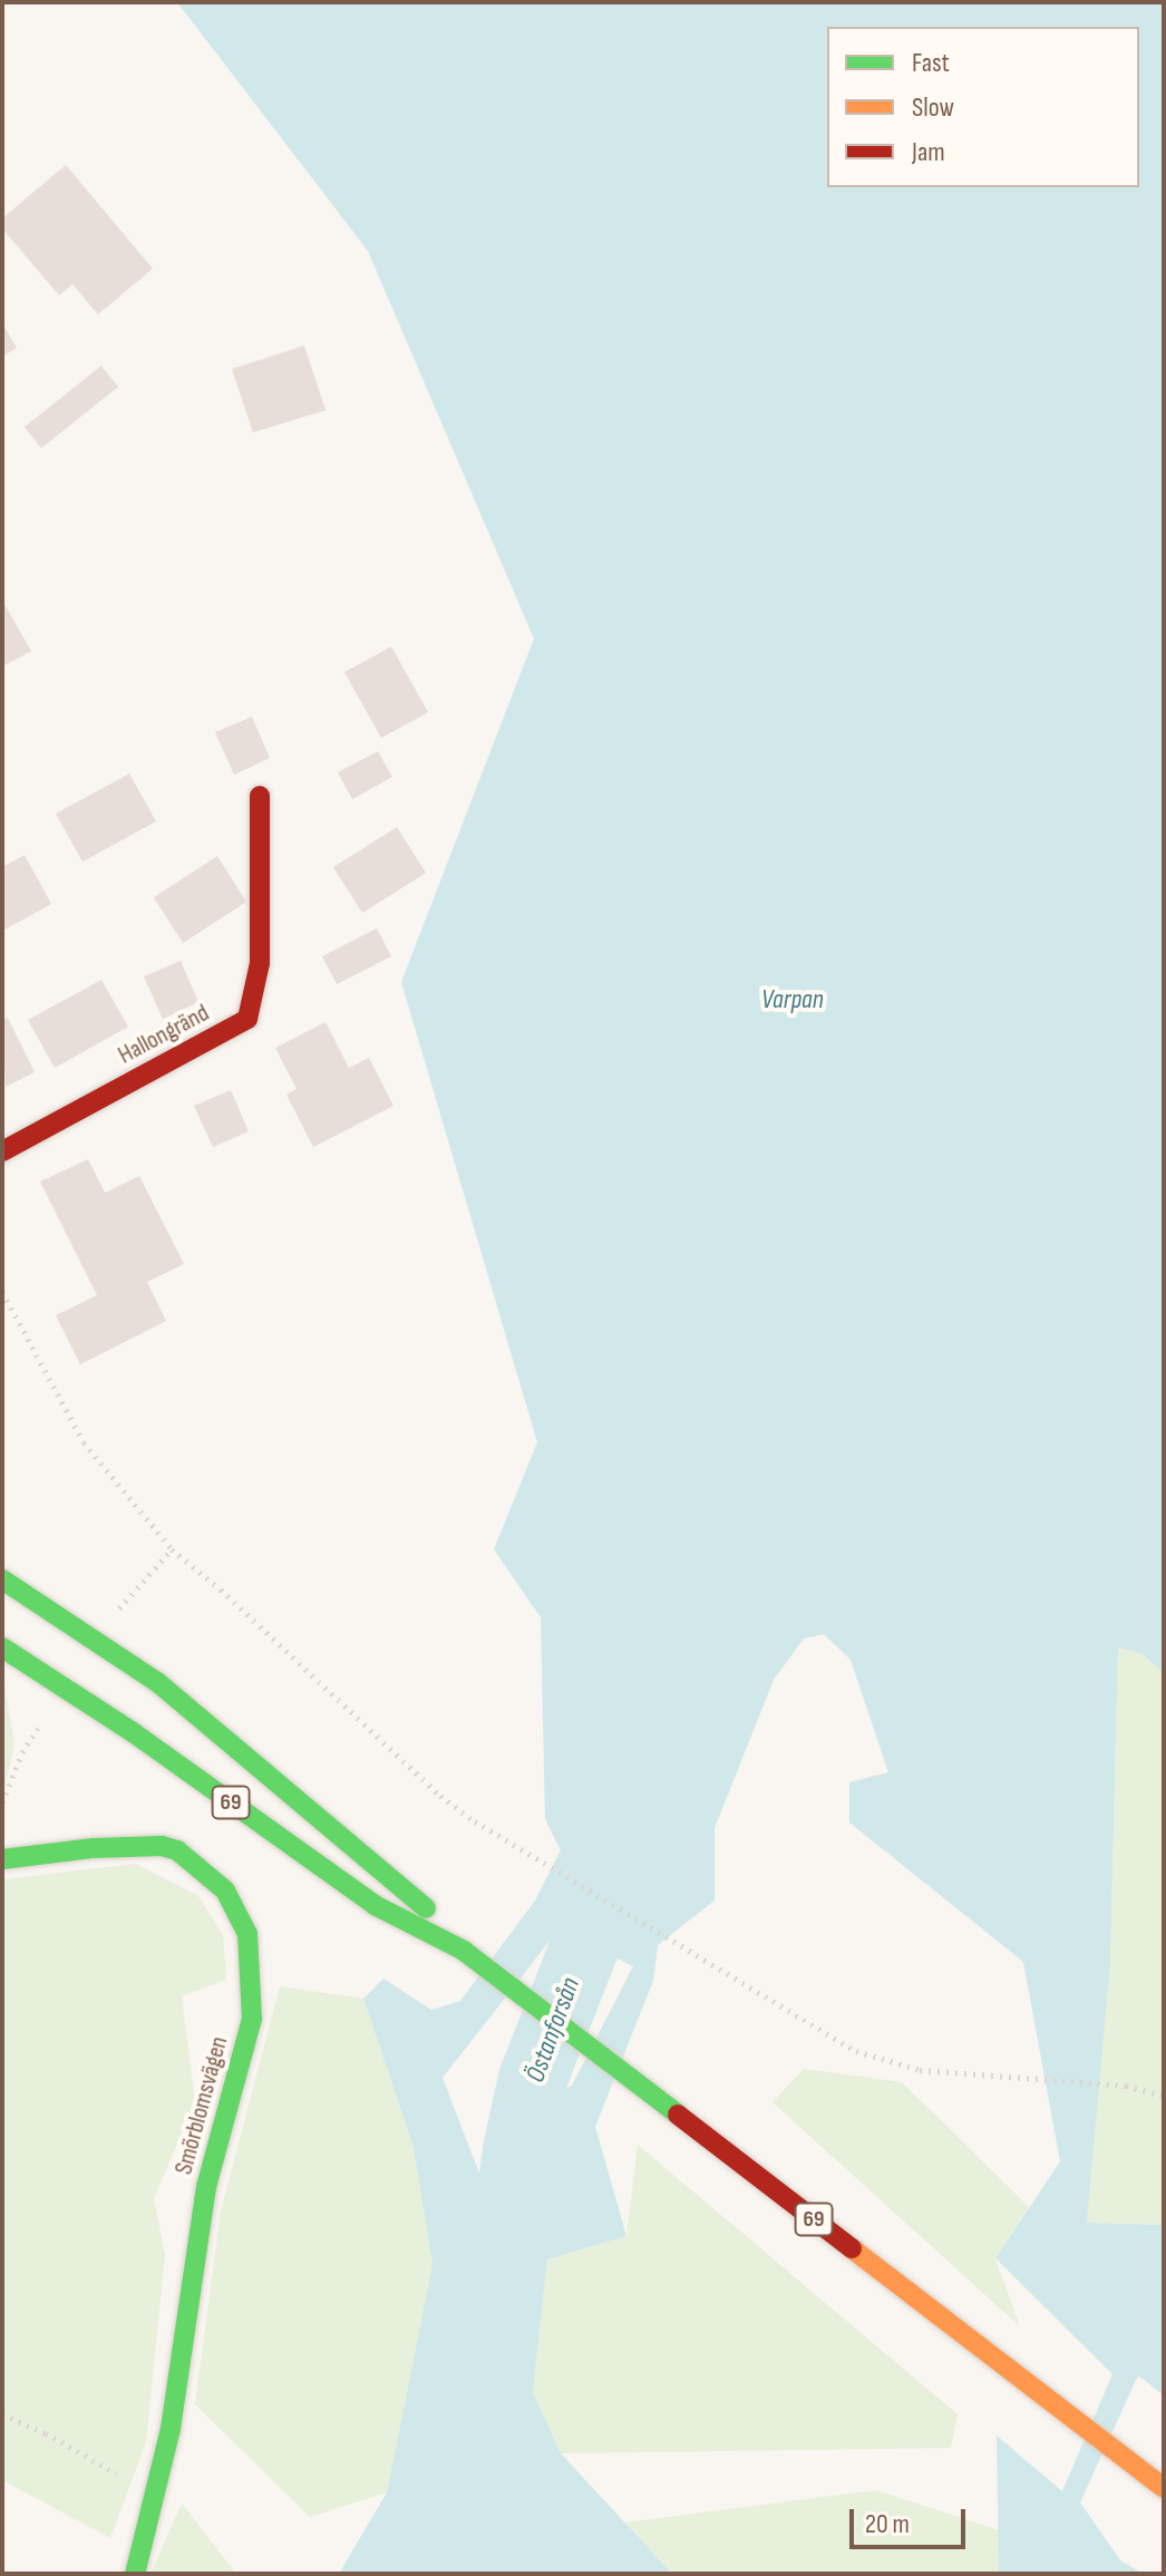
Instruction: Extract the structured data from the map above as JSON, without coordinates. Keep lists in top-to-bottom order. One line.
{"streets":{"main road":["Hallongränd","69","Smörblomsvägen"]},"water":["Varpan","Östanforsån"],"legend":["Fast","Slow","Jam"],"scale_bar":"20 m"}
